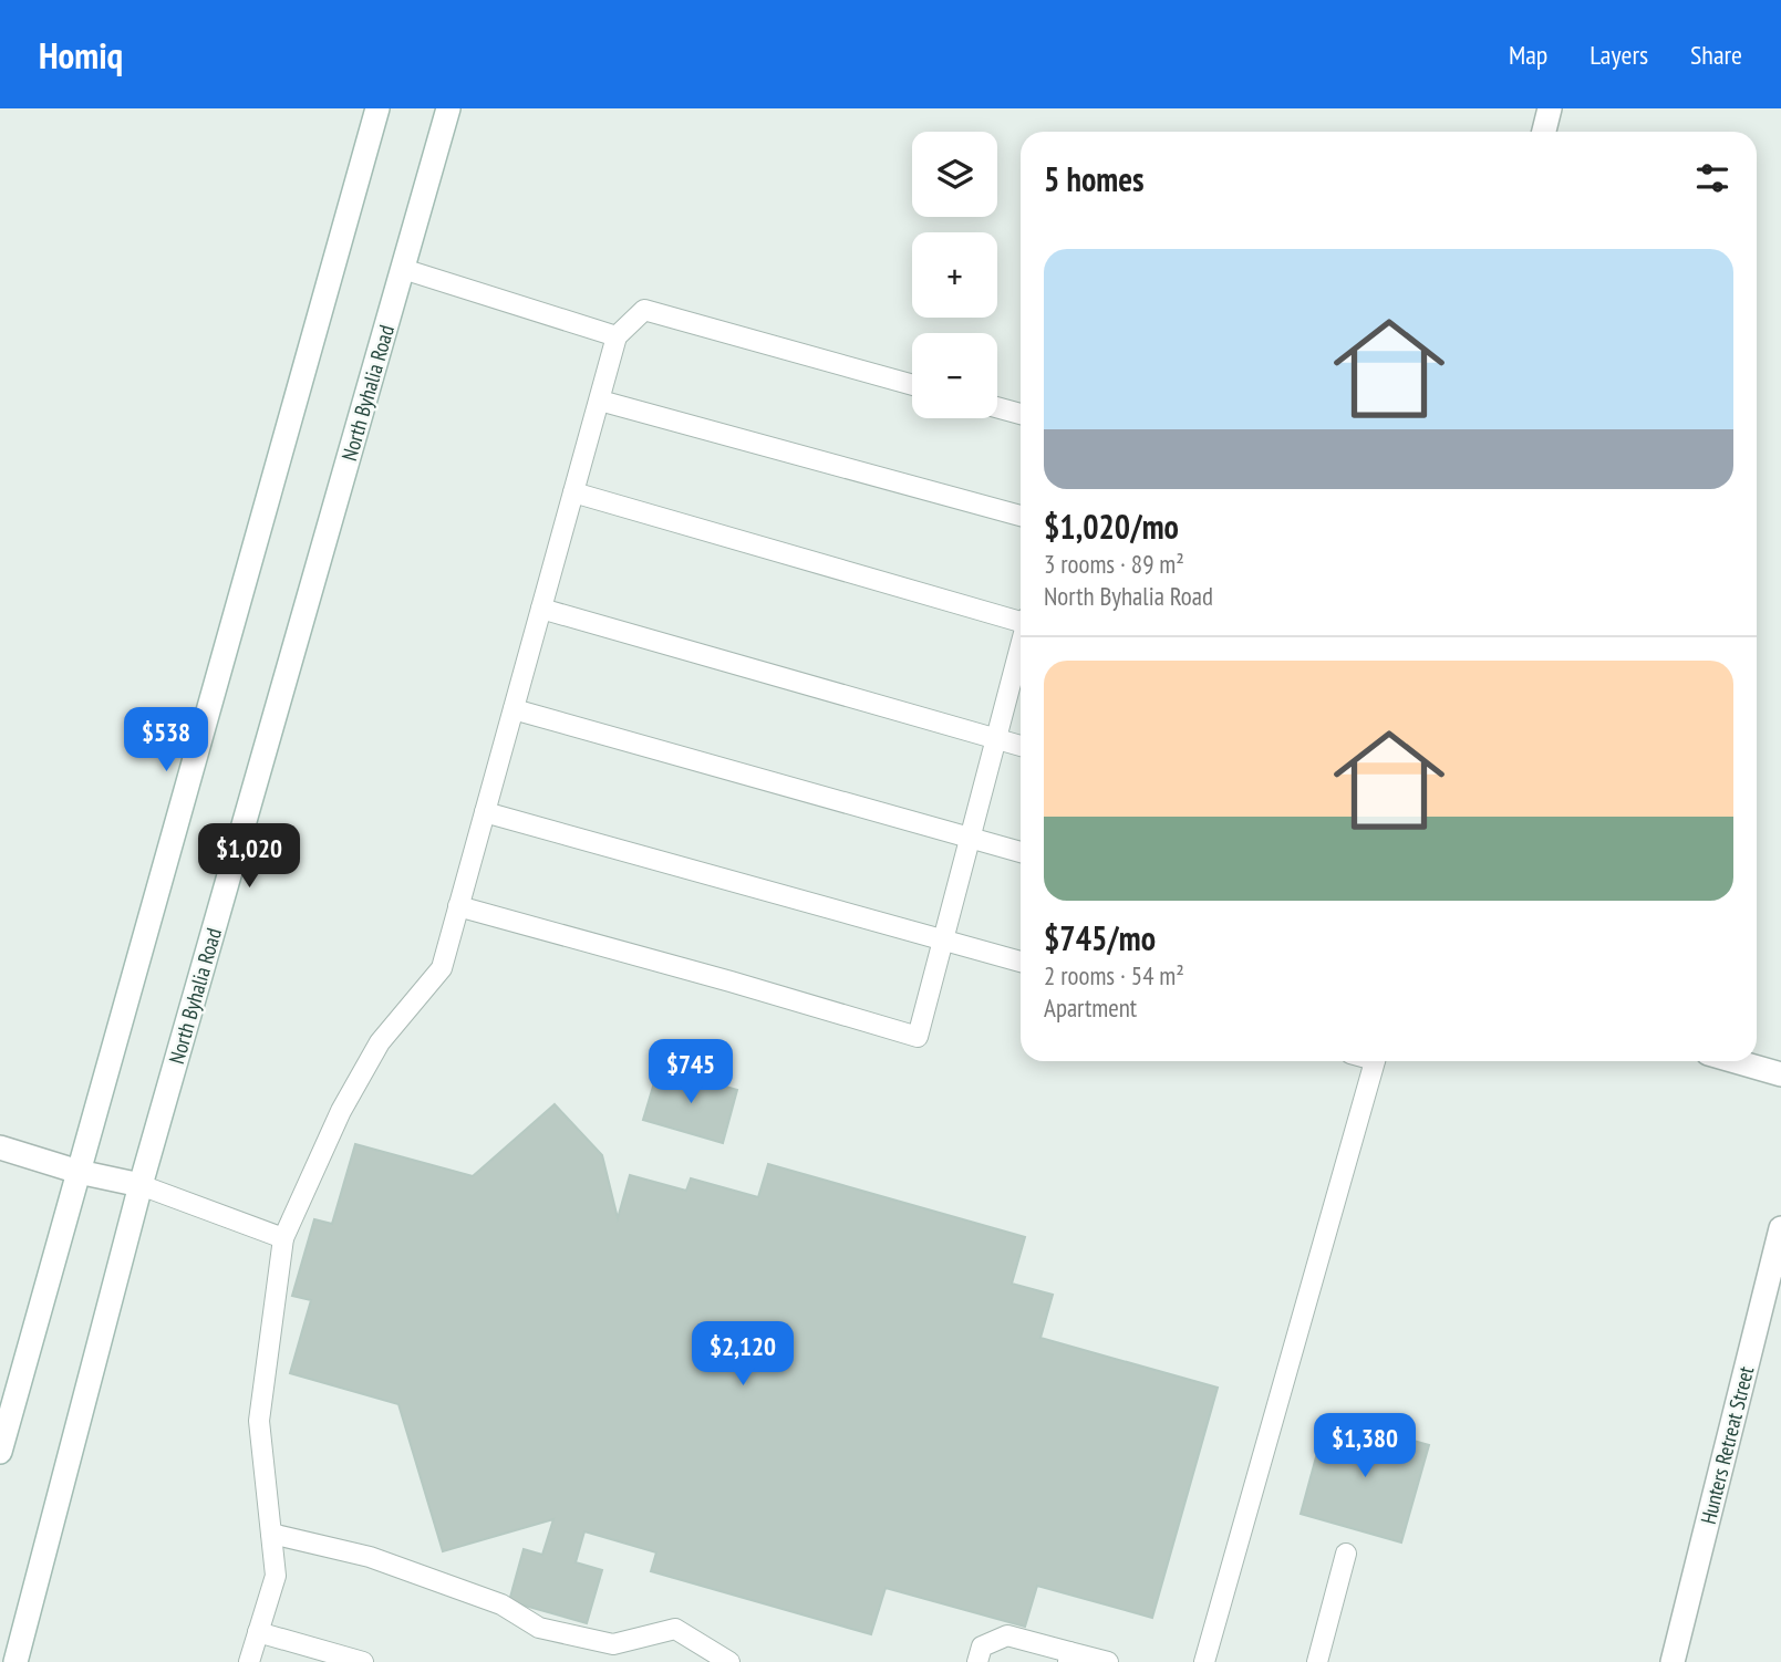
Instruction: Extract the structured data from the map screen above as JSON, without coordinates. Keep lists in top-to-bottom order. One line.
{"streets":{"main road":["North Byhalia Road","Hunters Retreat Street"]},"page":{"header":"Homiq","nav":["Map","Layers","Share"],"map_buttons":["+","−"],"heading":"5 homes","list":[{"name":"$1,020/mo","note":"3 rooms · 89 m² · North Byhalia Road"},{"name":"$745/mo","note":"2 rooms · 54 m² · Apartment"}],"price":["$538","$1,020","$745","$2,120","$1,380"]}}
